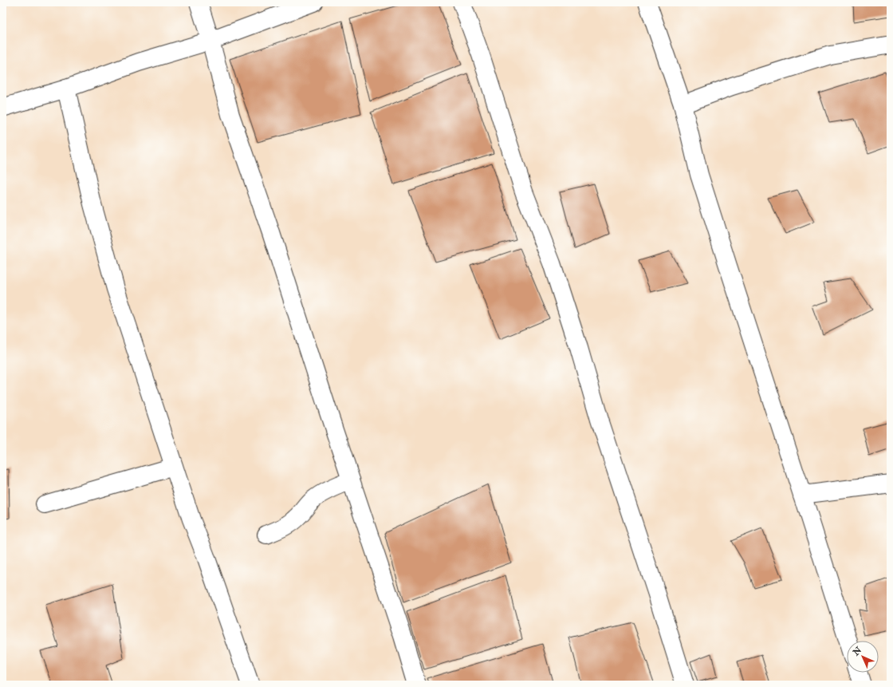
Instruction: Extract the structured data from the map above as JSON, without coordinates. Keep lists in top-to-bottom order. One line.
{"north":"top left"}
